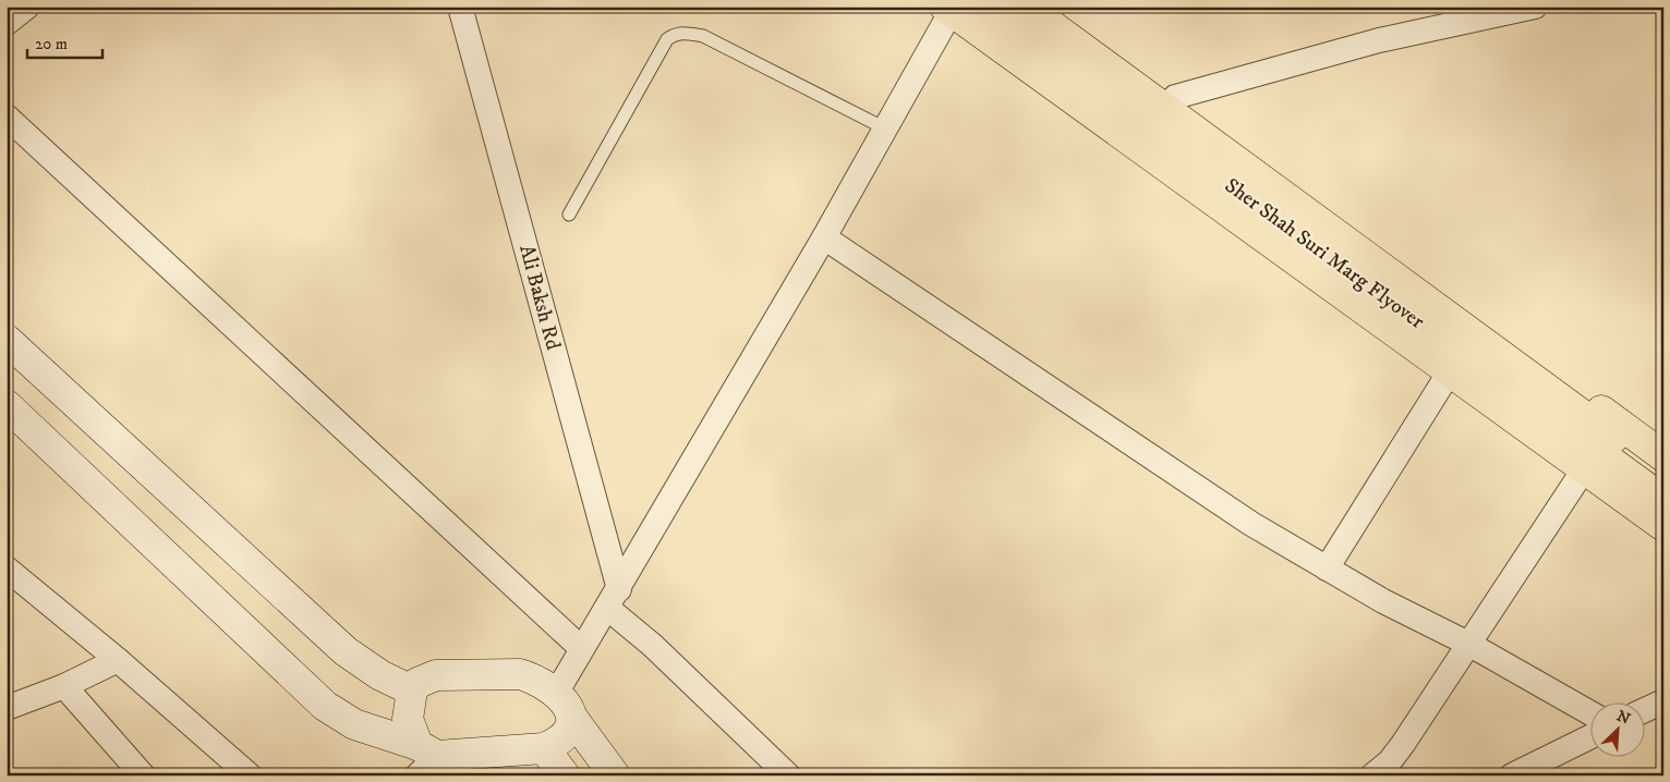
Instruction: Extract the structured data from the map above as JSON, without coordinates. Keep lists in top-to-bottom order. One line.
{"streets":{"highway":["Sher Shah Suri Marg Flyover"],"street":["Ali Baksh Rd"]},"scale_bar":"20 m","north":"top right"}
